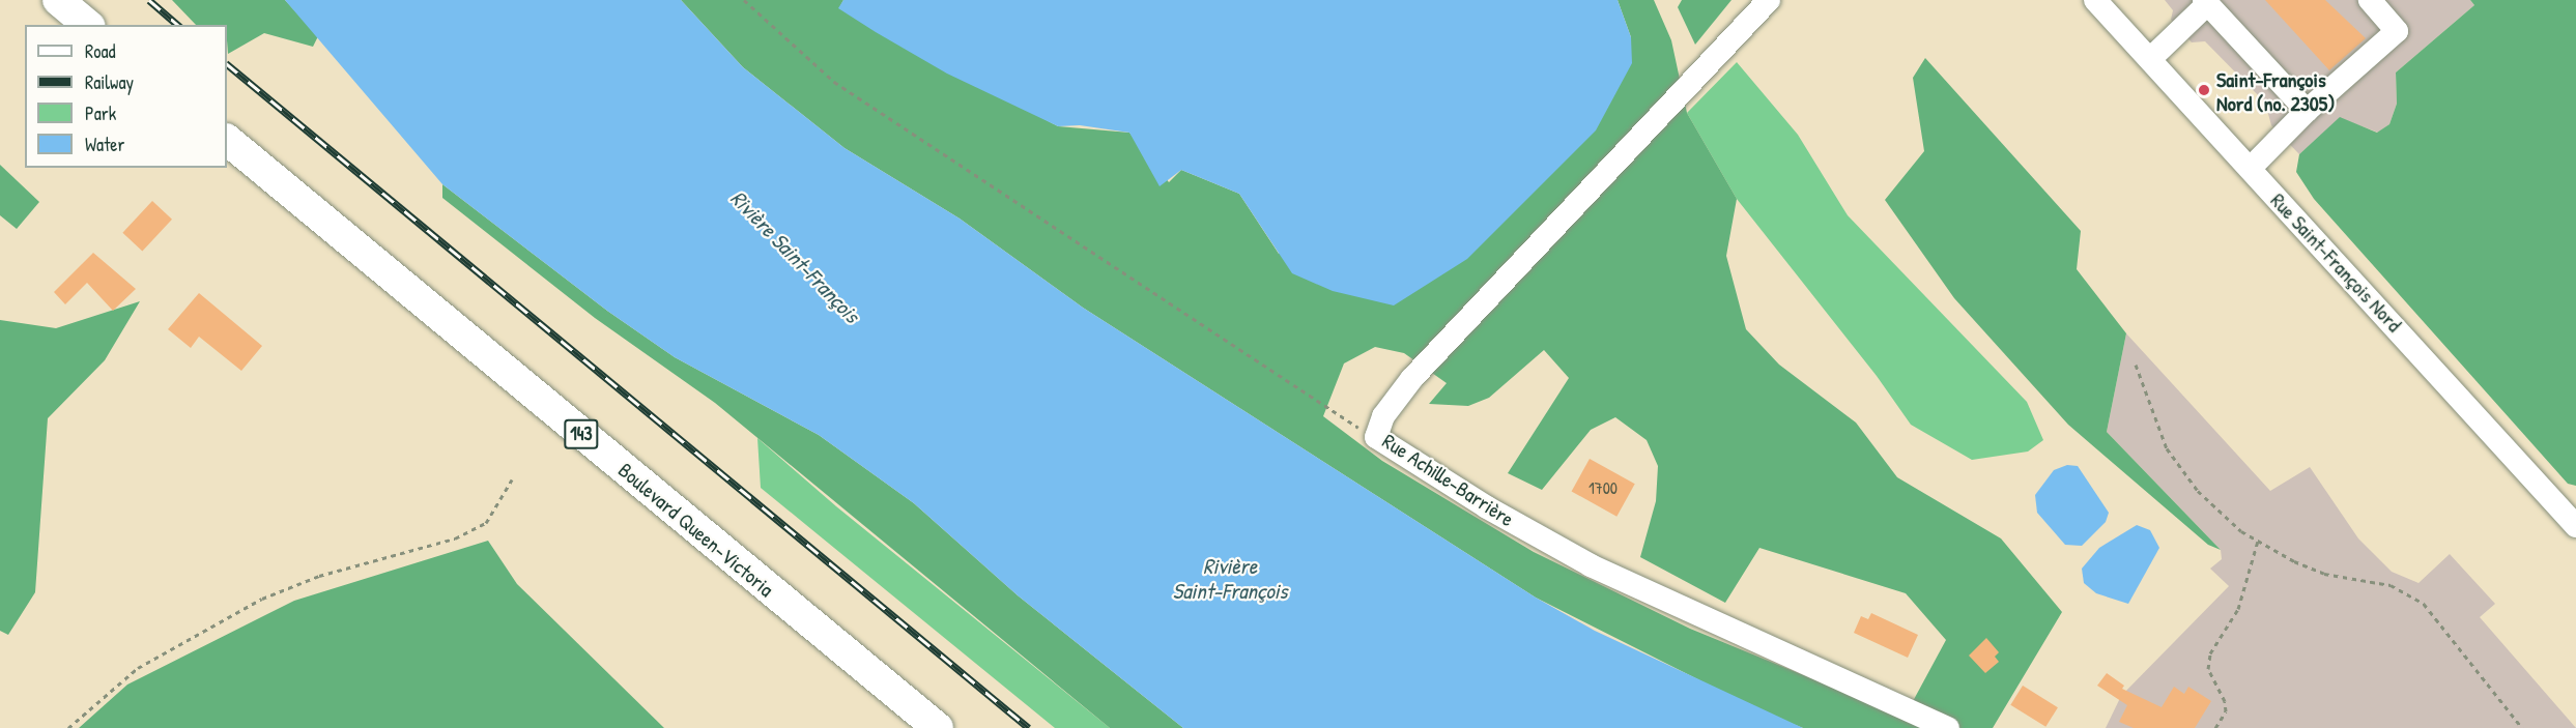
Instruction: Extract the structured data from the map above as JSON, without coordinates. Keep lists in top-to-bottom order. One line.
{"streets":{"main road":["143","Boulevard Queen-Victoria"],"street":["Rue Saint-François Nord","Rue Achille-Barrière"]},"water":["Rivière Saint-François"],"places":["Saint-François Nord (no. 2305)"],"house_numbers":["1700"],"legend":["Road","Railway","Park","Water"]}
